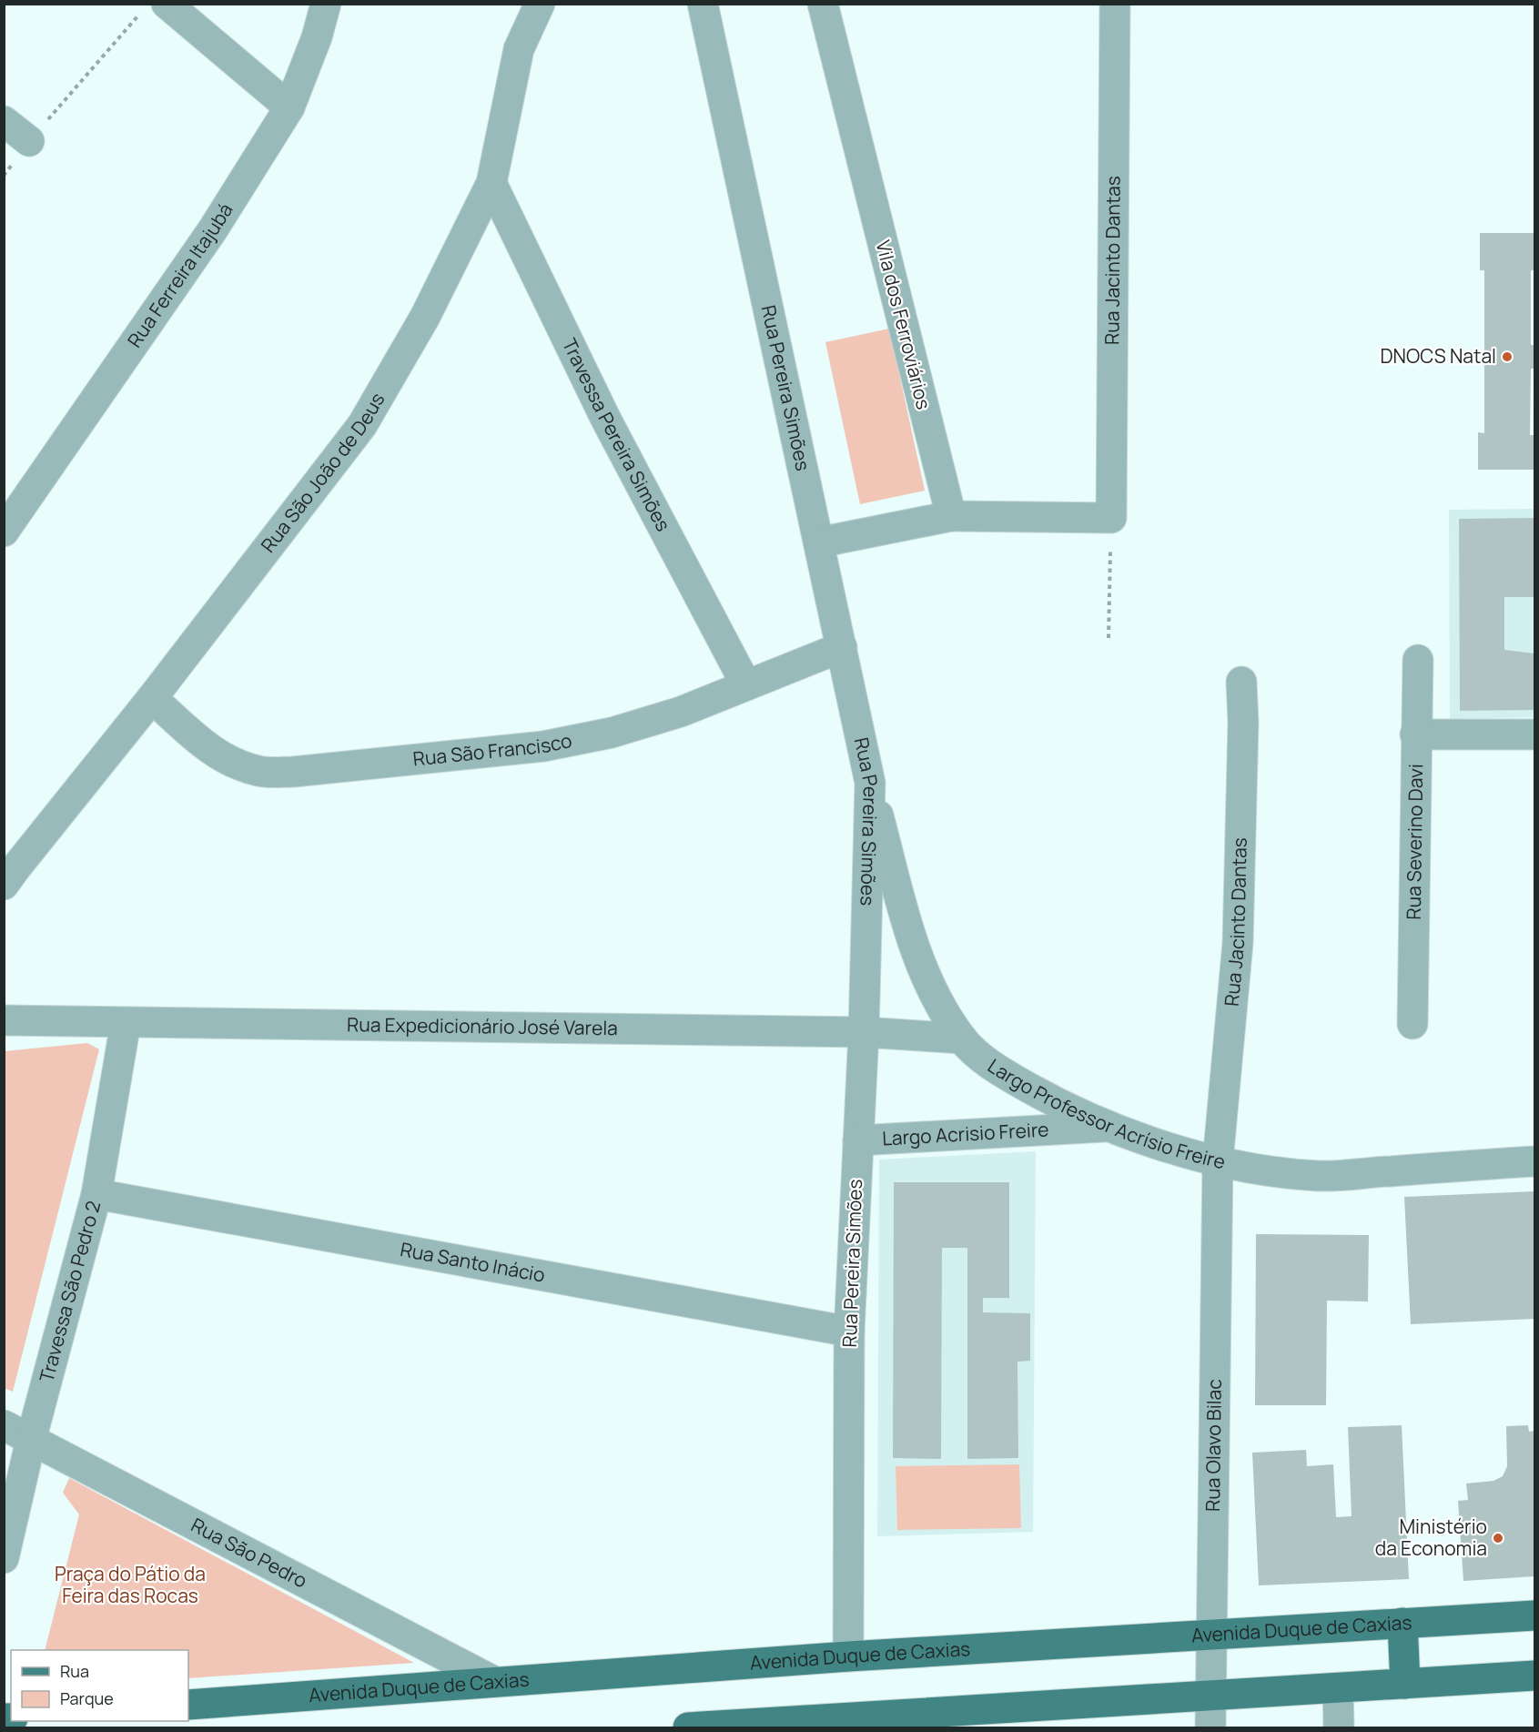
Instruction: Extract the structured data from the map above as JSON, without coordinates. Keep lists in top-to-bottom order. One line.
{"streets":{"main road":["Avenida Duque de Caxias"],"street":["Rua Jacinto Dantas","Rua Ferreira Itajubá","Vila dos Ferroviários","Rua Pereira Simões","Travessa Pereira Simões","Rua São João de Deus","Rua São Francisco","Rua Severino Davi","Rua Expedicionário José Varela","Largo Professor Acrísio Freire","Largo Acrisio Freire","Rua Santo Inácio","Travessa São Pedro 2","Rua Olavo Bilac","Rua São Pedro"]},"crossings":[["Rua Jacinto Dantas","Largo Professor Acrísio Freire"],["Rua Jacinto Dantas","Rua Olavo Bilac"],["Rua Pereira Simões","Rua São Francisco"],["Rua Pereira Simões","Rua Expedicionário José Varela"],["Rua Pereira Simões","Largo Professor Acrísio Freire"],["Rua Pereira Simões","Largo Acrisio Freire"],["Rua Pereira Simões","Rua Santo Inácio"],["Rua Pereira Simões","Avenida Duque de Caxias"],["Travessa Pereira Simões","Rua São João de Deus"],["Travessa Pereira Simões","Rua São Francisco"],["Rua São João de Deus","Rua São Francisco"],["Rua Expedicionário José Varela","Largo Professor Acrísio Freire"],["Rua Expedicionário José Varela","Travessa São Pedro 2"],["Largo Professor Acrísio Freire","Largo Acrisio Freire"],["Largo Professor Acrísio Freire","Rua Olavo Bilac"],["Rua Santo Inácio","Travessa São Pedro 2"],["Travessa São Pedro 2","Rua São Pedro"],["Rua Olavo Bilac","Avenida Duque de Caxias"],["Rua São Pedro","Avenida Duque de Caxias"]],"parks":["Praça do Pátio da Feira das Rocas"],"places":["DNOCS Natal","Ministério da Economia"],"legend":["Rua","Parque"]}
